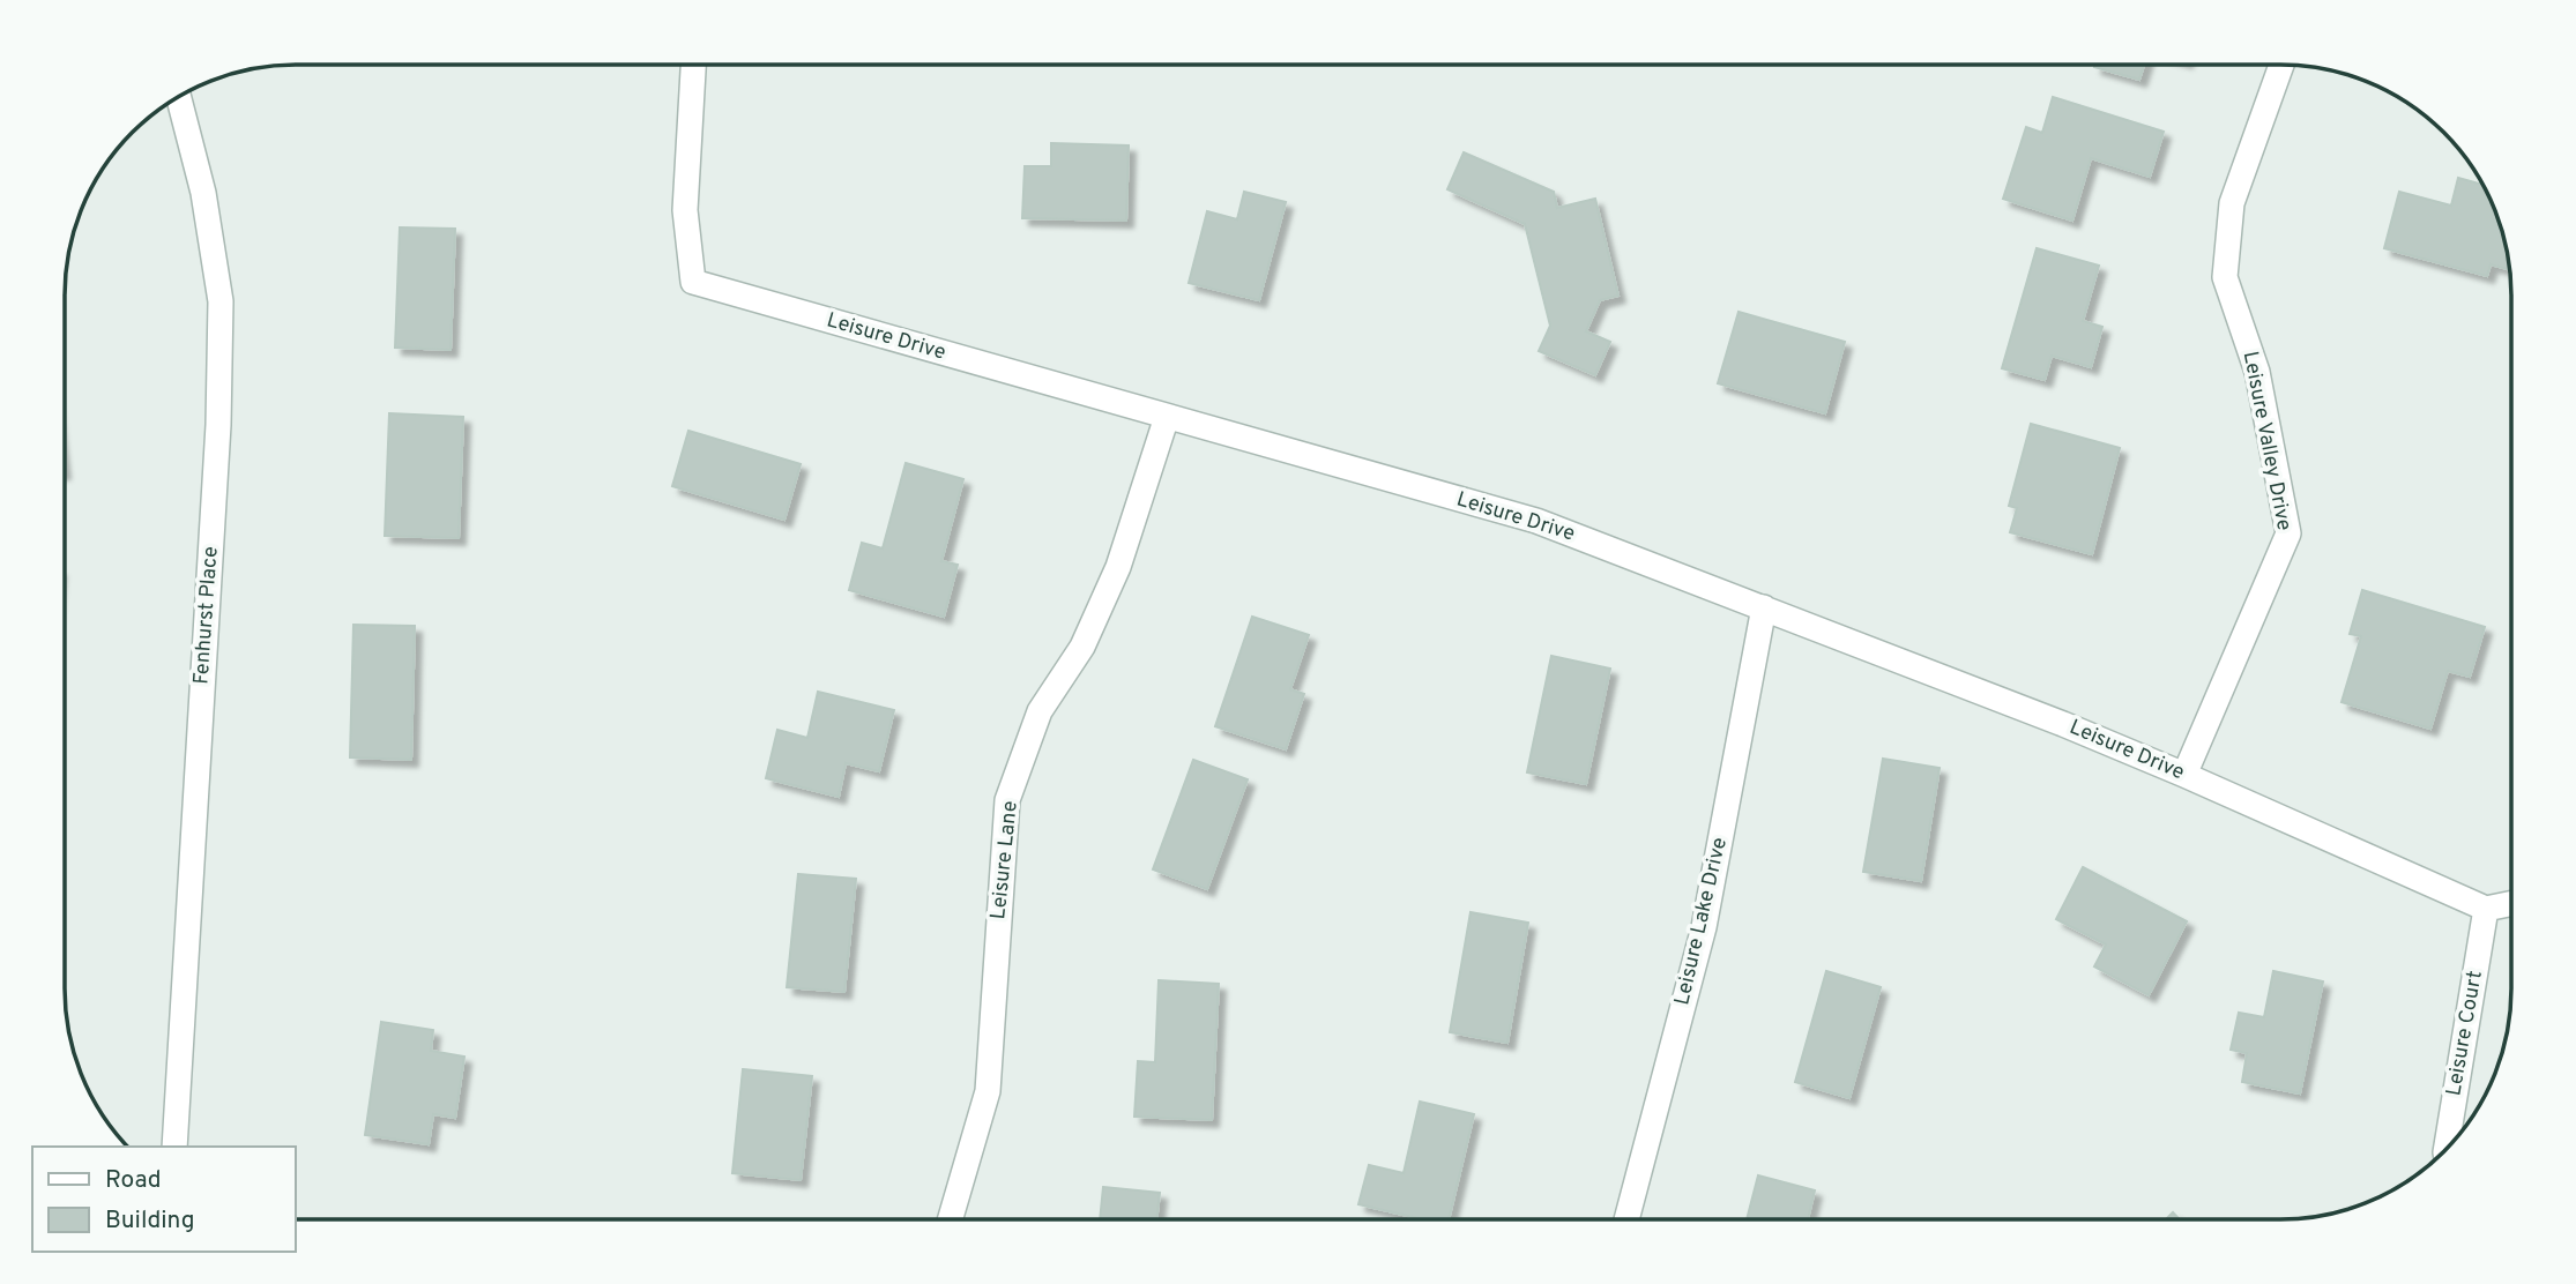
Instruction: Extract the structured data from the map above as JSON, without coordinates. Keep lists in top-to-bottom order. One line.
{"streets":{"street":["Leisure Drive","Leisure Valley Drive","Fenhurst Place","Leisure Lane","Leisure Lake Drive","Leisure Court"]},"crossings":[["Leisure Drive","Leisure Valley Drive"],["Leisure Drive","Leisure Lane"],["Leisure Drive","Leisure Lake Drive"],["Leisure Drive","Leisure Court"]],"legend":["Road","Building"]}
